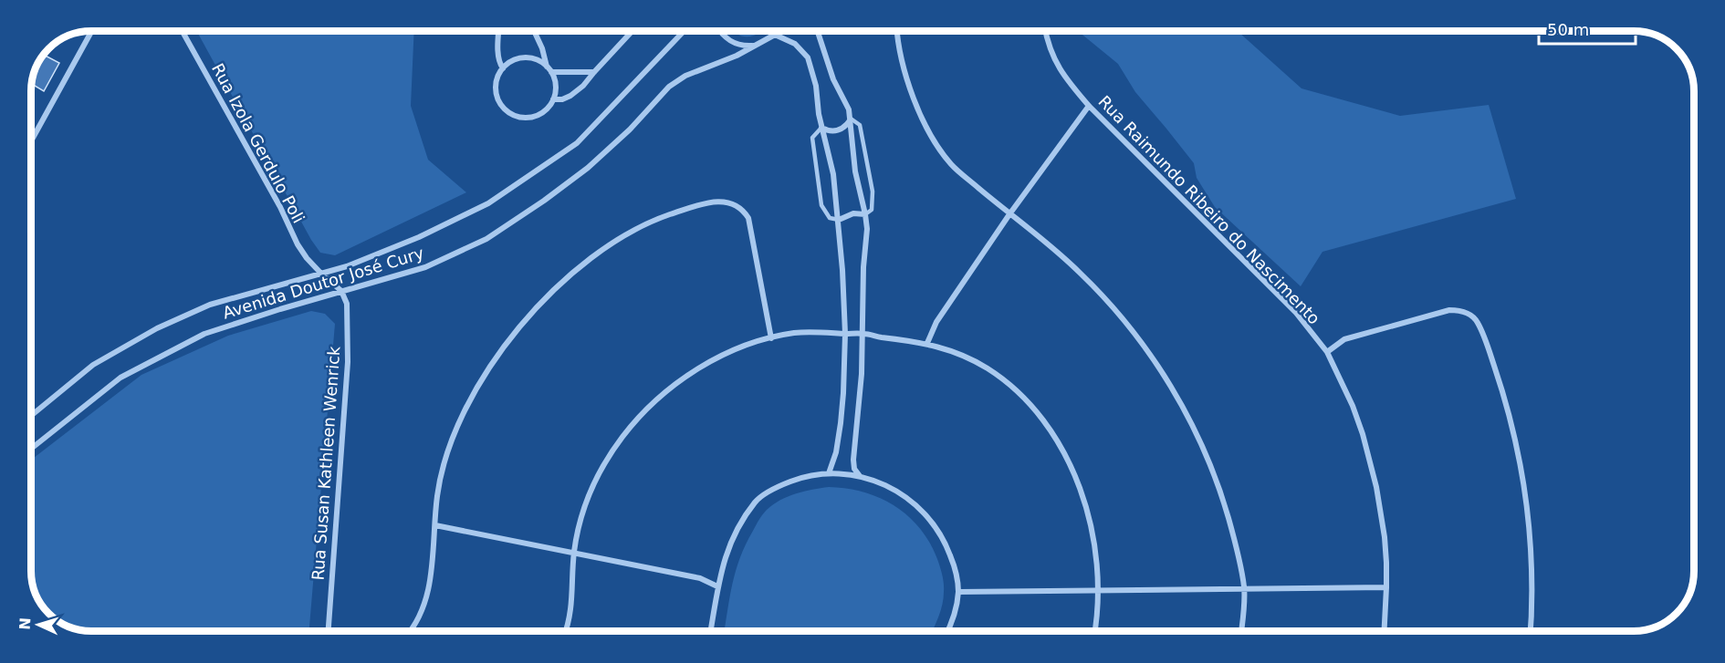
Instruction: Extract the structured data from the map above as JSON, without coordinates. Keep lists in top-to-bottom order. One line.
{"streets":{"street":["Rua Izola Gerdulo Poli","Rua Raimundo Ribeiro do Nascimento","Avenida Doutor José Cury","Rua Susan Kathleen Wenrick"]},"crossings":[["Rua Izola Gerdulo Poli","Avenida Doutor José Cury"],["Rua Izola Gerdulo Poli","Rua Susan Kathleen Wenrick"],["Avenida Doutor José Cury","Rua Susan Kathleen Wenrick"]],"scale_bar":"50 m","north":"left"}
